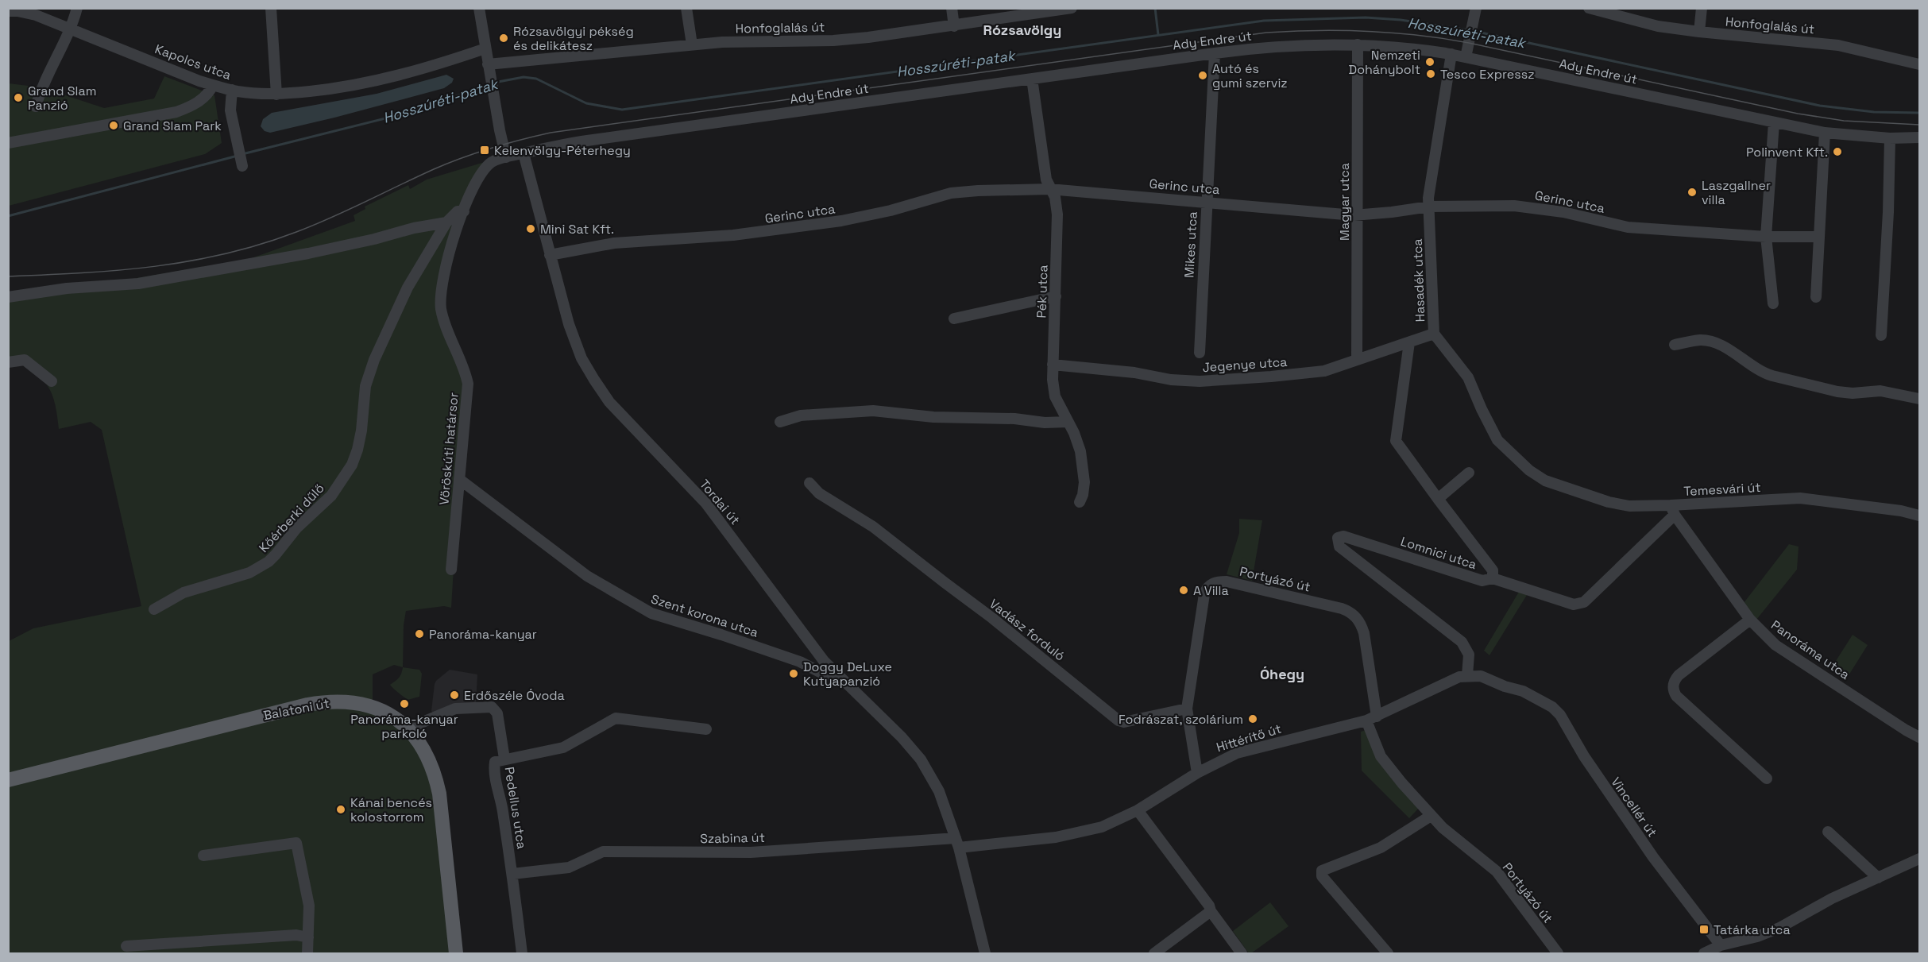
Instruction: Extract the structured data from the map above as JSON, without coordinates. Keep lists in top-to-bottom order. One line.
{"streets":{"main road":["Balatoni út"],"street":["Honfoglalás út","Ady Endre út","Kapolcs utca","Gerinc utca","Magyar utca","Mikes utca","Hasadék utca","Pék utca","Jegenye utca","Vöröskúti határsor","Temesvári út","Tordai út","Kőérberki dűlő","Lomnici utca","Portyázó út","Szent korona utca","Vadász forduló","Panoráma utca","Hittérítő út","Vincellér út","Pedellus utca","Szabina út"]},"crossings":[["Ady Endre út","Magyar utca"],["Ady Endre út","Mikes utca"],["Ady Endre út","Hasadék utca"],["Ady Endre út","Pék utca"],["Ady Endre út","Vöröskúti határsor"],["Ady Endre út","Tordai út"],["Gerinc utca","Magyar utca"],["Gerinc utca","Mikes utca"],["Gerinc utca","Hasadék utca"],["Gerinc utca","Pék utca"],["Gerinc utca","Tordai út"],["Magyar utca","Jegenye utca"],["Hasadék utca","Jegenye utca"],["Hasadék utca","Temesvári út"],["Hasadék utca","Panoráma utca"],["Pék utca","Jegenye utca"],["Jegenye utca","Lomnici utca"],["Vöröskúti határsor","Kőérberki dűlő"],["Vöröskúti határsor","Szent korona utca"],["Temesvári út","Lomnici utca"],["Temesvári út","Panoráma utca"],["Tordai út","Szent korona utca"],["Tordai út","Hittérítő út"],["Tordai út","Szabina út"],["Lomnici utca","Hittérítő út"],["Lomnici utca","Vincellér út"],["Portyázó út","Vadász forduló"],["Portyázó út","Hittérítő út"],["Balatoni út","Pedellus utca"],["Hittérítő út","Vincellér út"],["Hittérítő út","Szabina út"],["Pedellus utca","Szabina út"]],"districts":["Rózsavölgy","Óhegy"],"water":["Hosszúréti-patak"],"places":{"other":["Rózsavölgyi pékség és delikátesz","Nemzeti Dohánybolt","Tesco Expressz","Autó és gumi szerviz","Grand Slam Panzió","Grand Slam Park","Polinvent Kft.","Laszgallner villa","Mini Sat Kft.","A Villa","Panoráma-kanyar","Doggy DeLuxe Kutyapanzió","Erdőszéle Óvoda","Panoráma-kanyar parkoló","Fodrászat, szolárium","Kánai bencés kolostorrom"],"transit":["Kelenvölgy-Péterhegy","Tatárka utca"]}}
